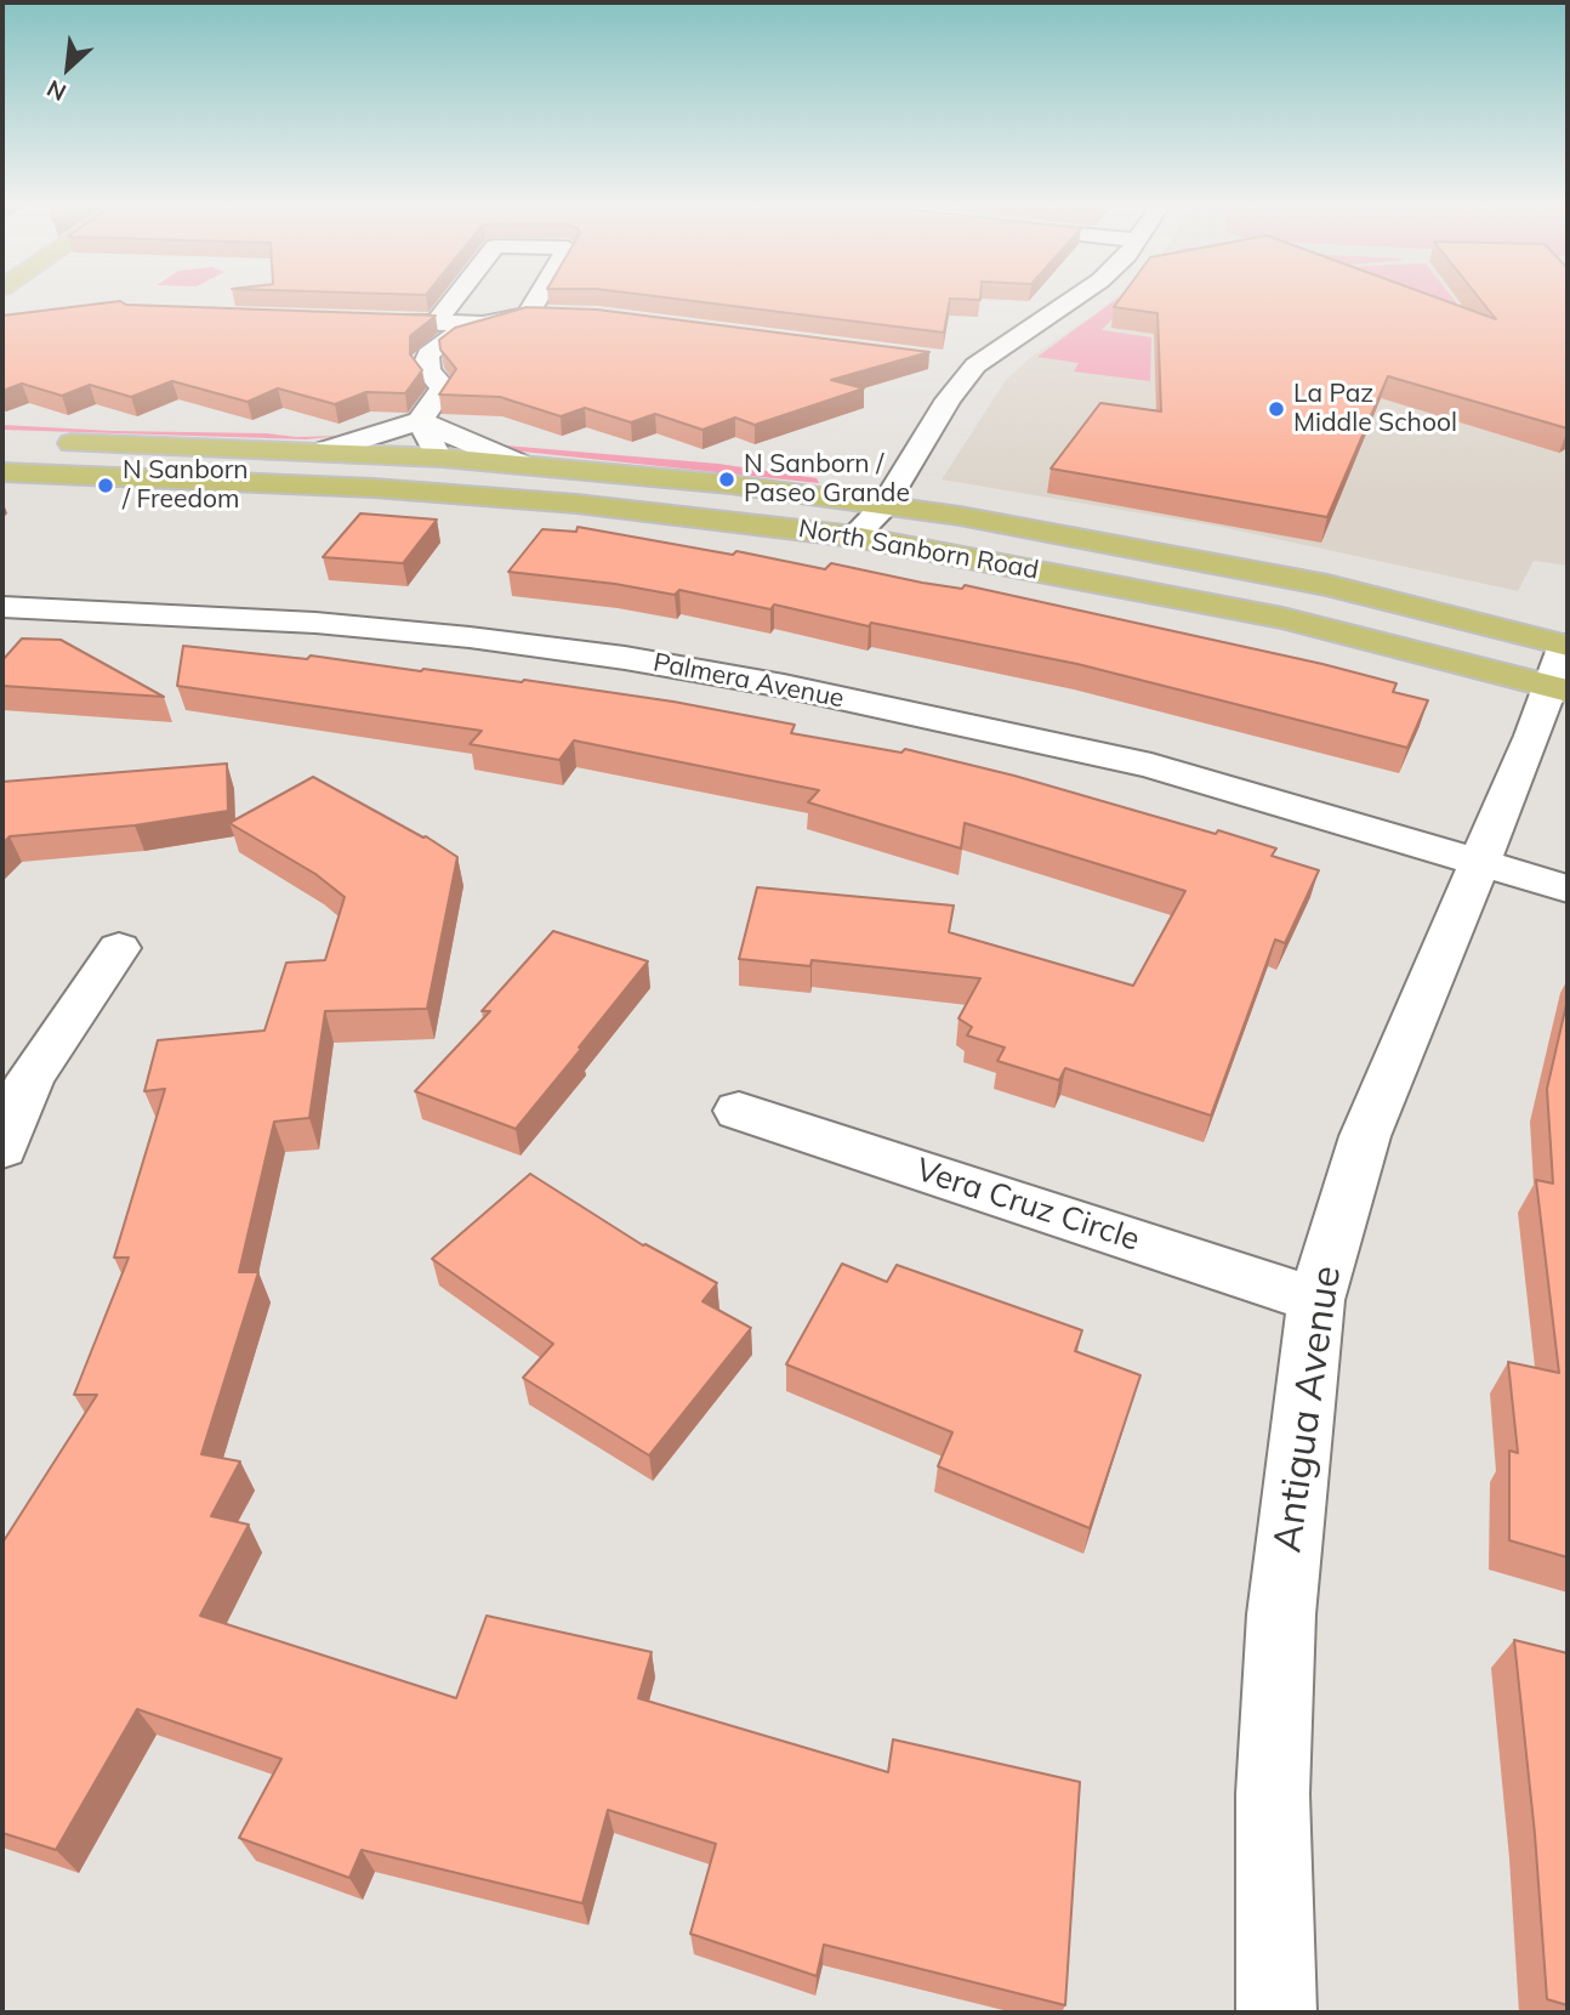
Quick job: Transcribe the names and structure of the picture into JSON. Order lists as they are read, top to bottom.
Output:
{
  "streets": {
    "main road": ["North Sanborn Road"],
    "street": ["Palmera Avenue", "Vera Cruz Circle", "Antigua Avenue"]
  },
  "crossings": [
    ["North Sanborn Road", "Antigua Avenue"],
    ["Palmera Avenue", "Antigua Avenue"],
    ["Vera Cruz Circle", "Antigua Avenue"]
  ],
  "places": ["La Paz Middle School", "N Sanborn / Paseo Grande", "N Sanborn / Freedom"],
  "north": "bottom left"
}
